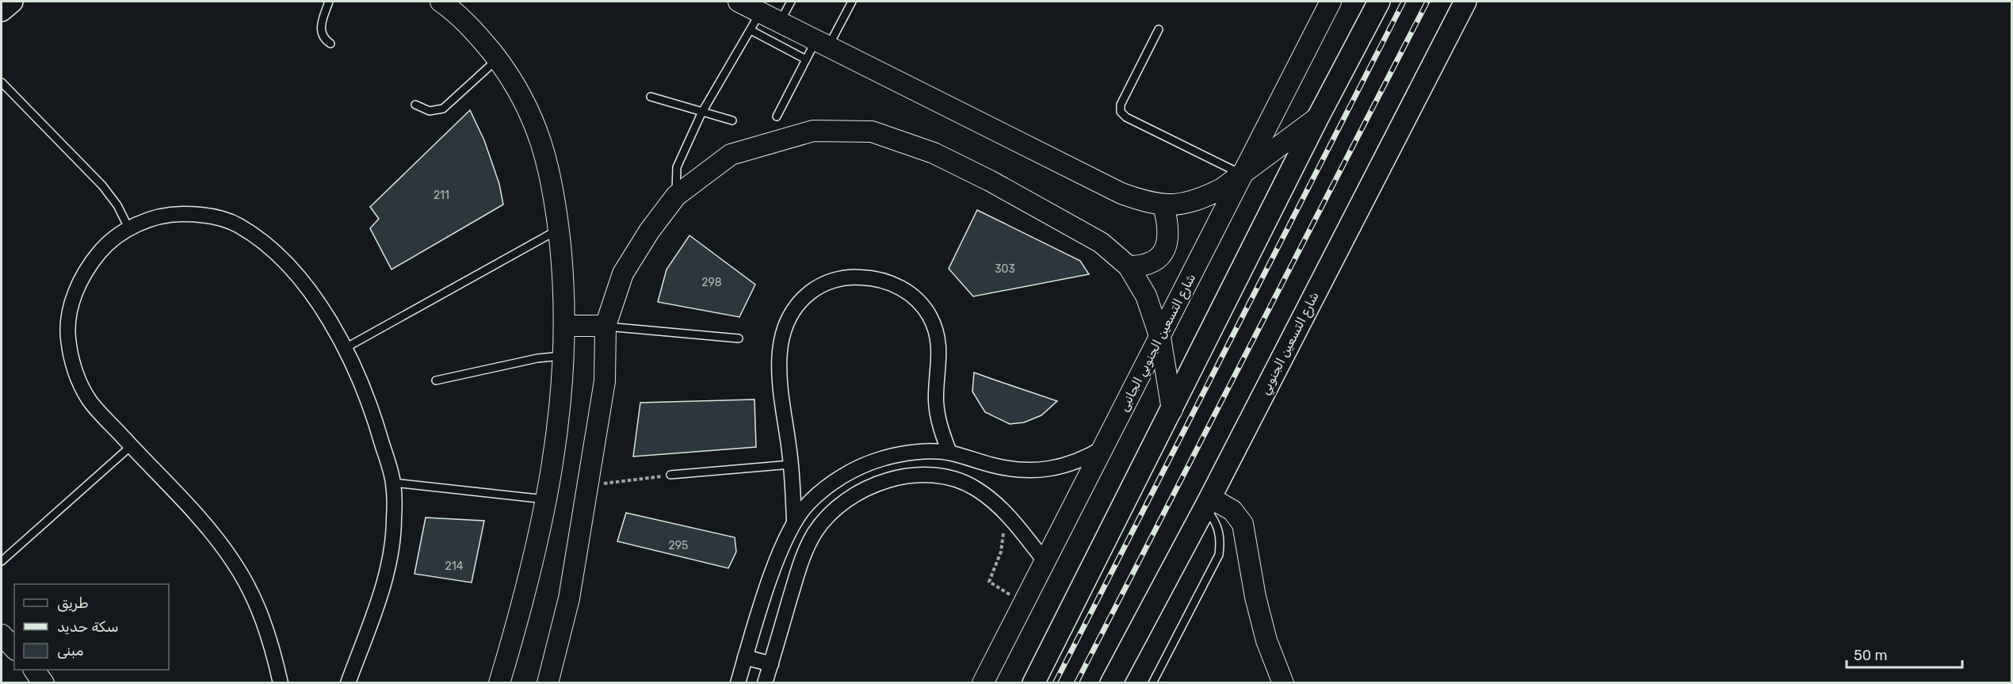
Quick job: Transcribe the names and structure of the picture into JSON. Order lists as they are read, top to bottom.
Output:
{
  "streets": {
    "main road": ["شارع التسعين الجنوبي"],
    "street": ["شارع التسعين الجنوبي الجانبى"]
  },
  "house_numbers": [
    "211",
    "303",
    "298",
    "295",
    "214"
  ],
  "legend": ["طريق", "سكة حديد", "مبنى"],
  "scale_bar": "50 m"
}
